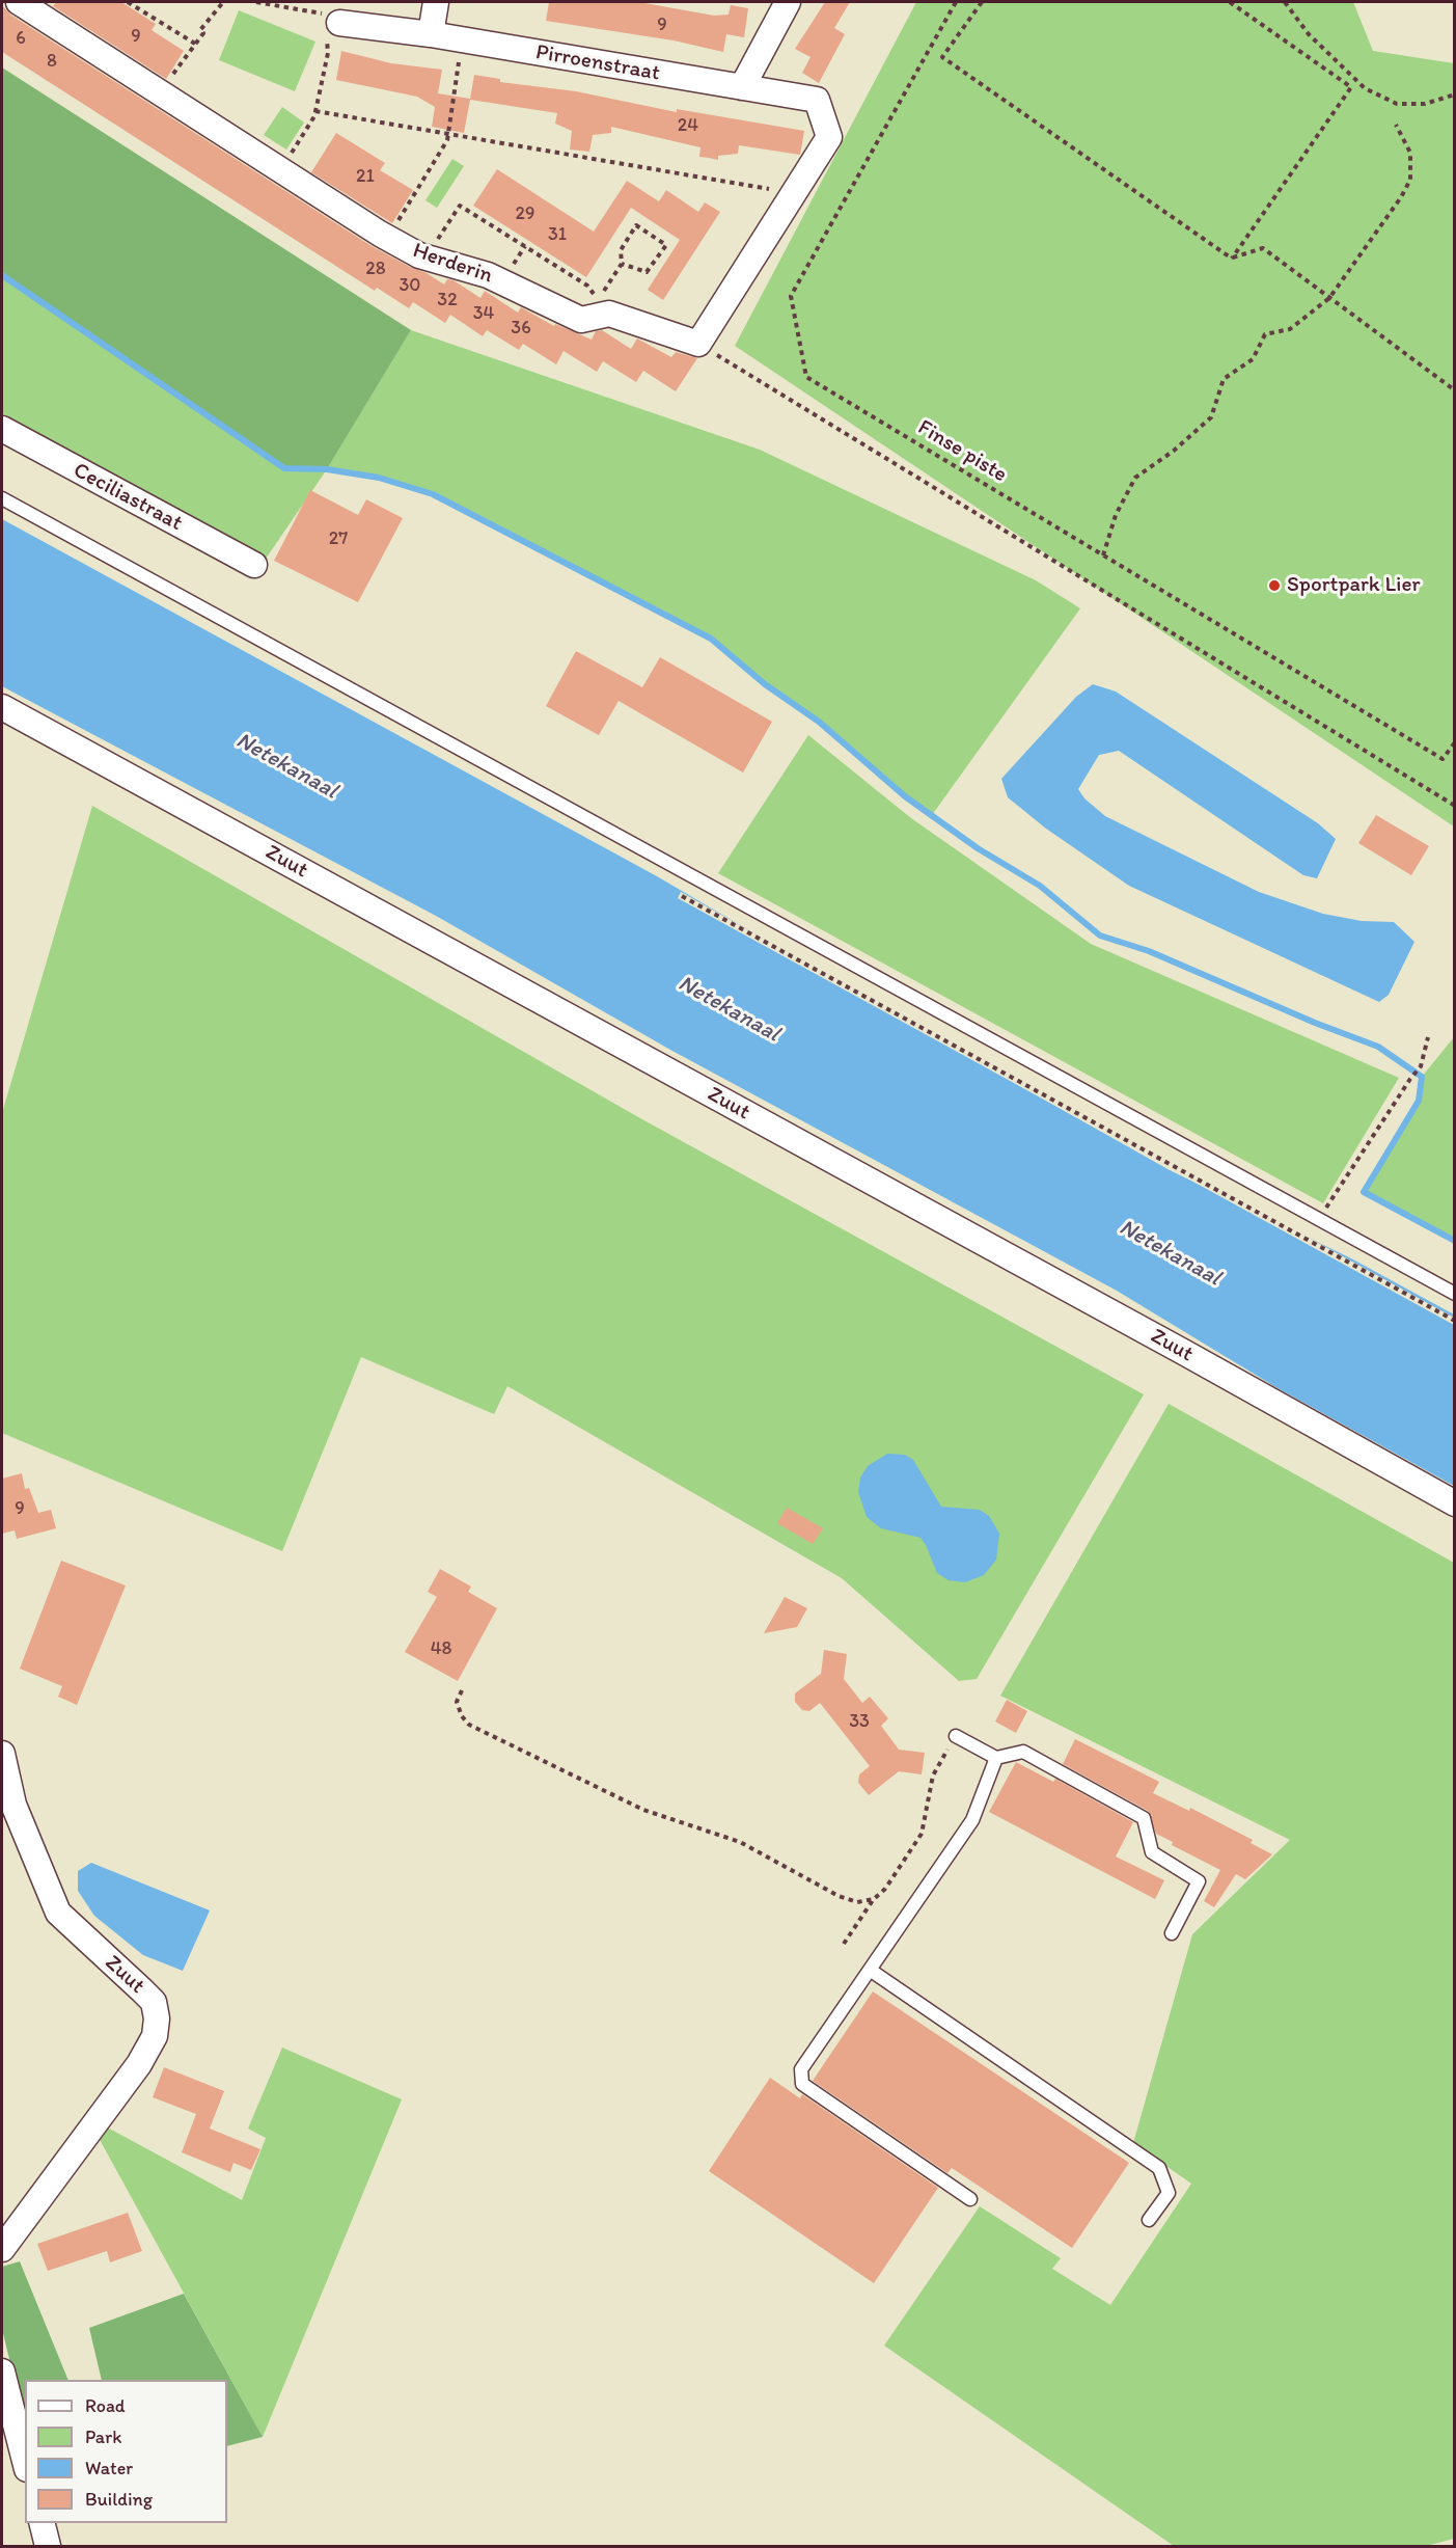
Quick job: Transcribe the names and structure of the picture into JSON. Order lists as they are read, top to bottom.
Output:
{
  "streets": {
    "street": [
      "Pirroenstraat",
      "Herderin",
      "Ceciliastraat",
      "Zuut"
    ],
    "path": ["Finse piste"]
  },
  "water": ["Netekanaal"],
  "places": ["Sportpark Lier"],
  "house_numbers": [
    "9",
    "9",
    "6",
    "8",
    "24",
    "21",
    "29",
    "31",
    "28",
    "30",
    "32",
    "34",
    "36",
    "27",
    "9",
    "48",
    "33"
  ],
  "legend": [
    "Road",
    "Park",
    "Water",
    "Building"
  ]
}
